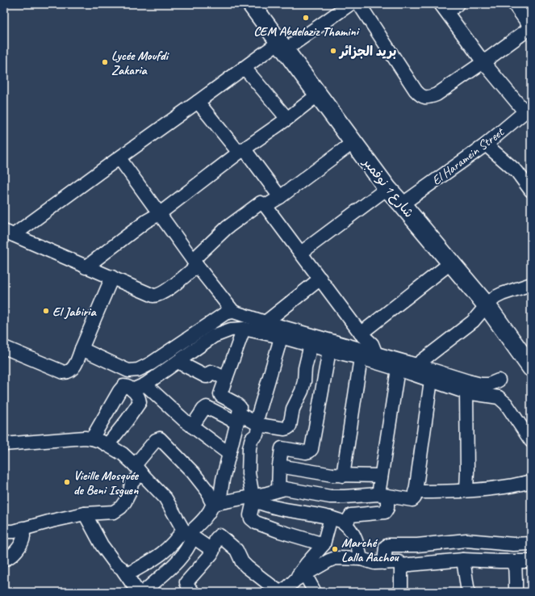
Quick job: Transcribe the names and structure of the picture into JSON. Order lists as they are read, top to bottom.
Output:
{
  "streets": {
    "main road": ["شارع 1 نوفمبر"],
    "street": ["El Haramein Street"]
  },
  "crossings": [
    ["El Haramein Street", "شارع 1 نوفمبر"]
  ],
  "places": [
    "CEM Abdelaziz Thamini",
    "بريد الجزائر",
    "Lycée Moufdi Zakaria",
    "El Jabiria",
    "Vieille Mosquée de Beni Isguen",
    "Marché Lalla Aachou"
  ]
}
